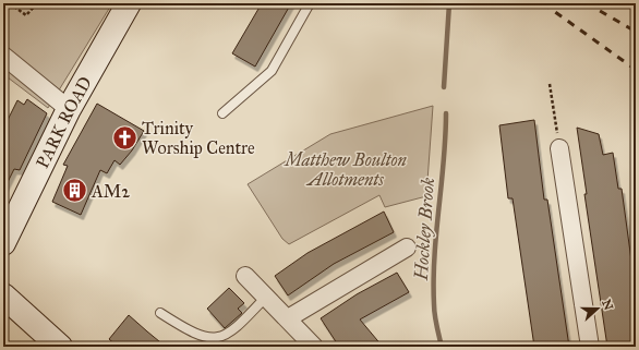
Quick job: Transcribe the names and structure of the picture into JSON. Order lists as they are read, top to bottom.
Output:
{
  "streets": {
    "street": ["PARK ROAD"]
  },
  "water": ["Hockley Brook"],
  "parks": ["Matthew Boulton Allotments"],
  "places": {
    "church": ["Trinity Worship Centre"],
    "building": ["AM2"]
  },
  "north": "right"
}
